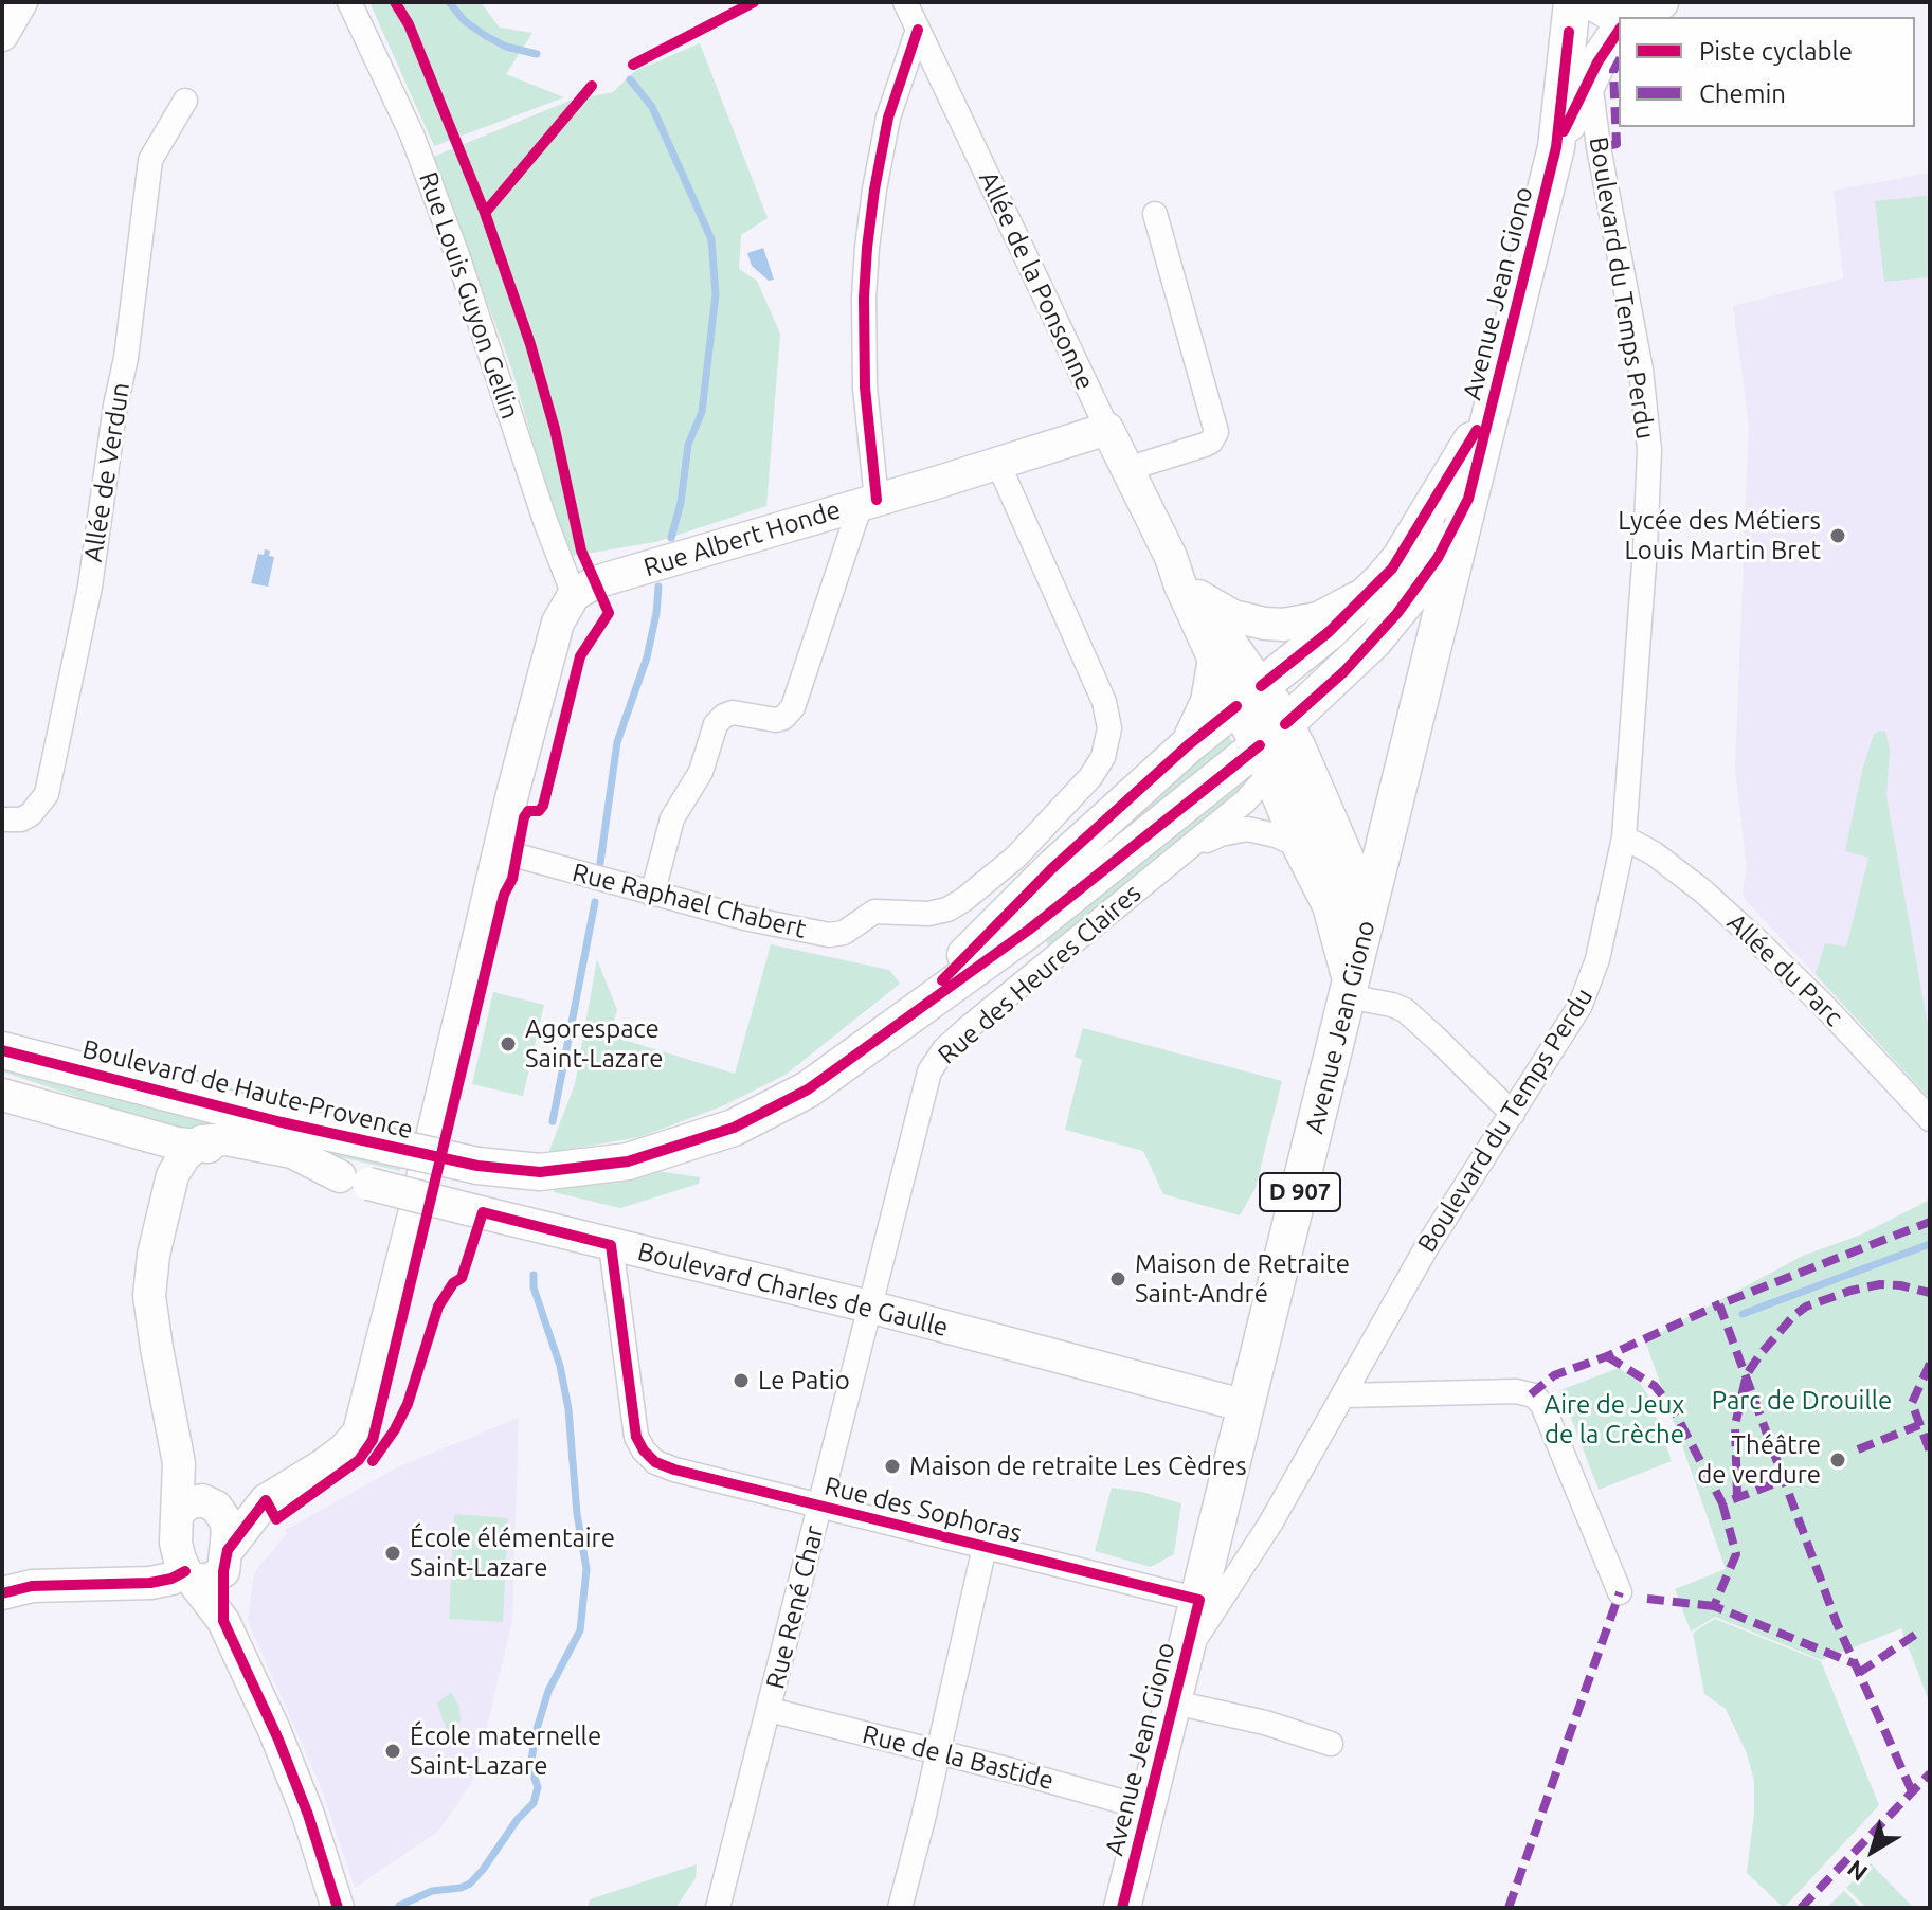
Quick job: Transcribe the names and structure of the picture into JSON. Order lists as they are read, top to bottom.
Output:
{
  "streets": {
    "main road": ["Avenue Jean Giono", "Boulevard de Haute-Provence", "D 907"],
    "street": [
      "Allée de la Ponsonne",
      "Boulevard du Temps Perdu",
      "Rue Louis Guyon Gellin",
      "Allée de Verdun",
      "Rue Albert Honde",
      "Rue Raphael Chabert",
      "Allée du Parc",
      "Rue des Heures Claires",
      "Boulevard Charles de Gaulle",
      "Rue des Sophoras",
      "Rue René Char",
      "Rue de la Bastide"
    ]
  },
  "crossings": [
    ["Allée de la Ponsonne", "Rue Albert Honde"],
    ["Allée de la Ponsonne", "Rue des Heures Claires"],
    ["Allée de la Ponsonne", "Boulevard de Haute-Provence"],
    ["Allée de la Ponsonne", "D 907"],
    ["Boulevard du Temps Perdu", "Avenue Jean Giono"],
    ["Boulevard du Temps Perdu", "Allée du Parc"],
    ["Avenue Jean Giono", "D 907"],
    ["Avenue Jean Giono", "Boulevard Charles de Gaulle"],
    ["Avenue Jean Giono", "Rue des Sophoras"],
    ["Avenue Jean Giono", "Rue de la Bastide"],
    ["Rue Louis Guyon Gellin", "Rue Albert Honde"],
    ["Rue Albert Honde", "Rue Raphael Chabert"],
    ["Rue des Heures Claires", "Boulevard de Haute-Provence"],
    ["Rue des Heures Claires", "D 907"],
    ["Rue des Heures Claires", "Boulevard Charles de Gaulle"],
    ["Rue des Heures Claires", "Rue René Char"],
    ["Boulevard de Haute-Provence", "D 907"],
    ["Boulevard Charles de Gaulle", "Rue des Sophoras"],
    ["Boulevard Charles de Gaulle", "Rue René Char"],
    ["Rue des Sophoras", "Rue René Char"],
    ["Rue René Char", "Rue de la Bastide"]
  ],
  "parks": ["Parc de Drouille", "Aire de Jeux de la Crèche"],
  "places": [
    "Lycée des Métiers Louis Martin Bret",
    "Agorespace Saint-Lazare",
    "Maison de Retraite Saint-André",
    "Le Patio",
    "Théâtre de verdure",
    "Maison de retraite Les Cèdres",
    "École élémentaire Saint-Lazare",
    "École maternelle Saint-Lazare"
  ],
  "legend": ["Piste cyclable", "Chemin"],
  "north": "bottom left"
}
